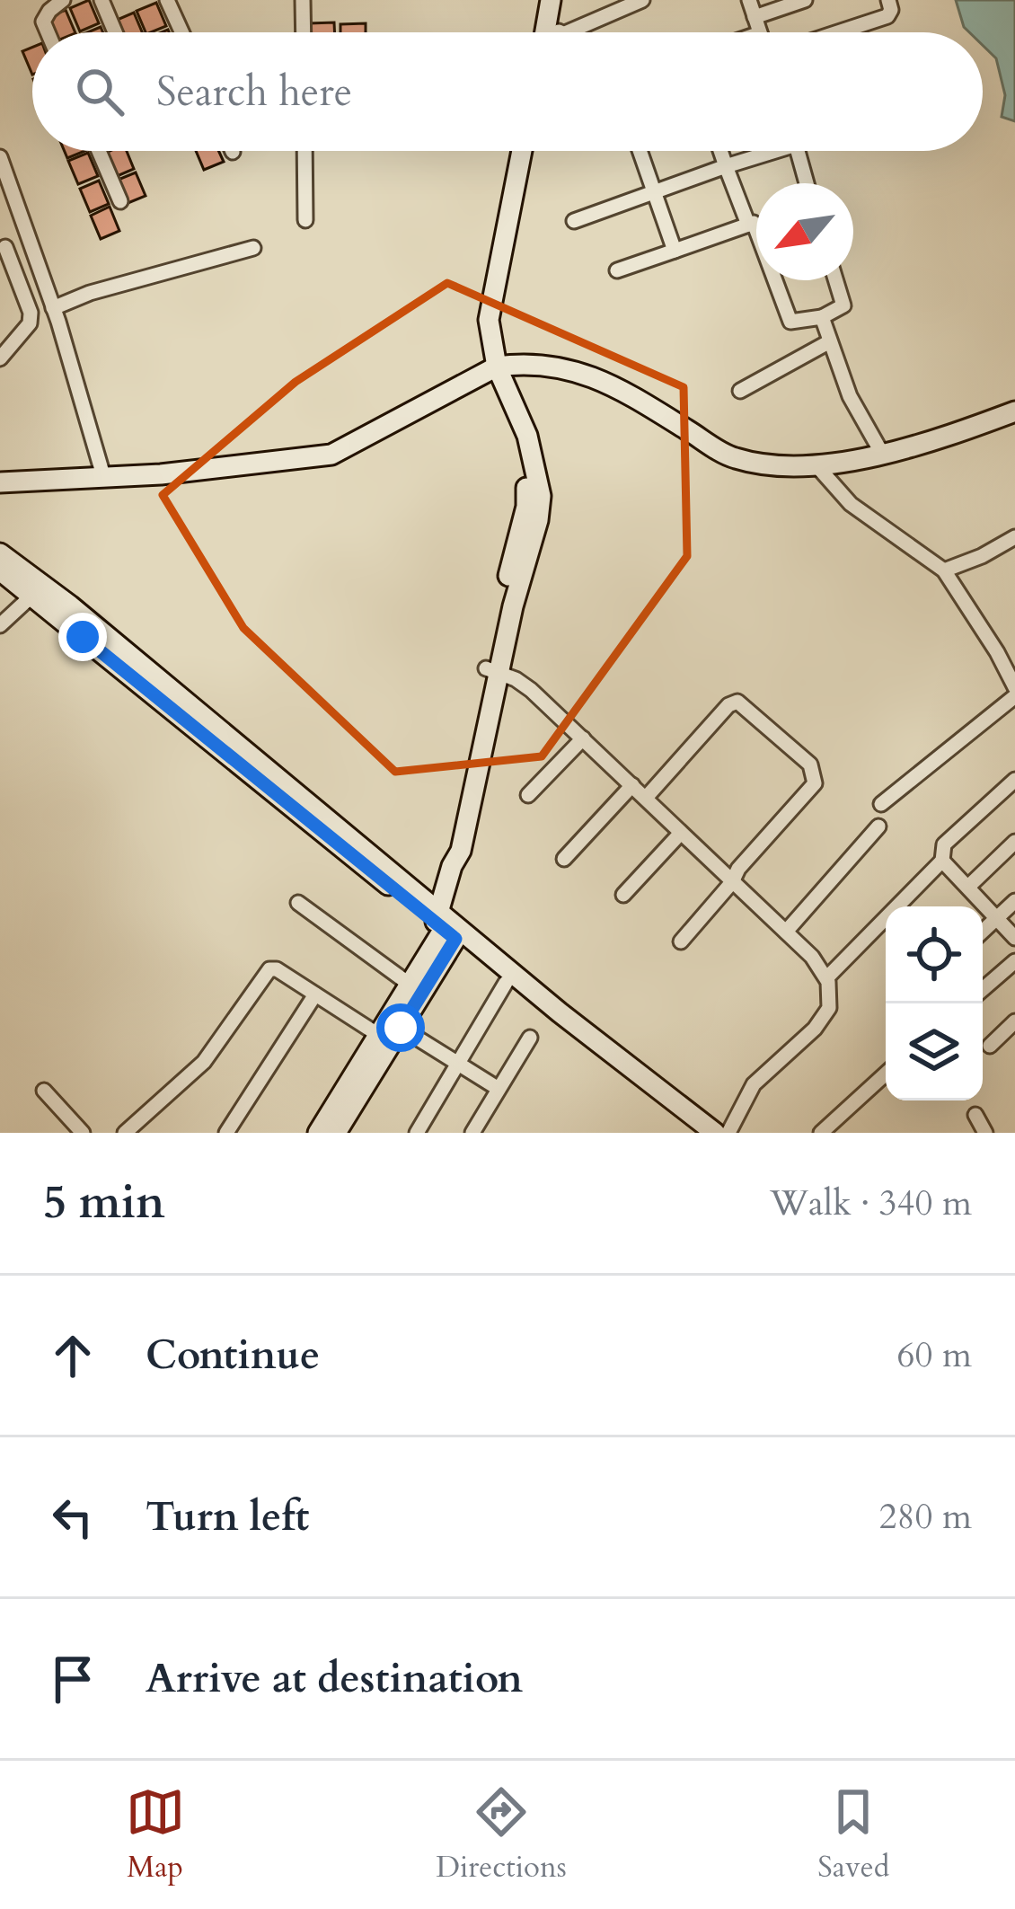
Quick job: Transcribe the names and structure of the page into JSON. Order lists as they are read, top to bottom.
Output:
{
  "north": "bottom left",
  "page": {
    "search": "Search here",
    "heading": ["5 min", "Walk · 340 m"],
    "list": [
      ["Continue", "60 m"],
      ["Turn left", "280 m"],
      "Arrive at destination"
    ],
    "nav": ["Map", "Directions", "Saved"]
  }
}
